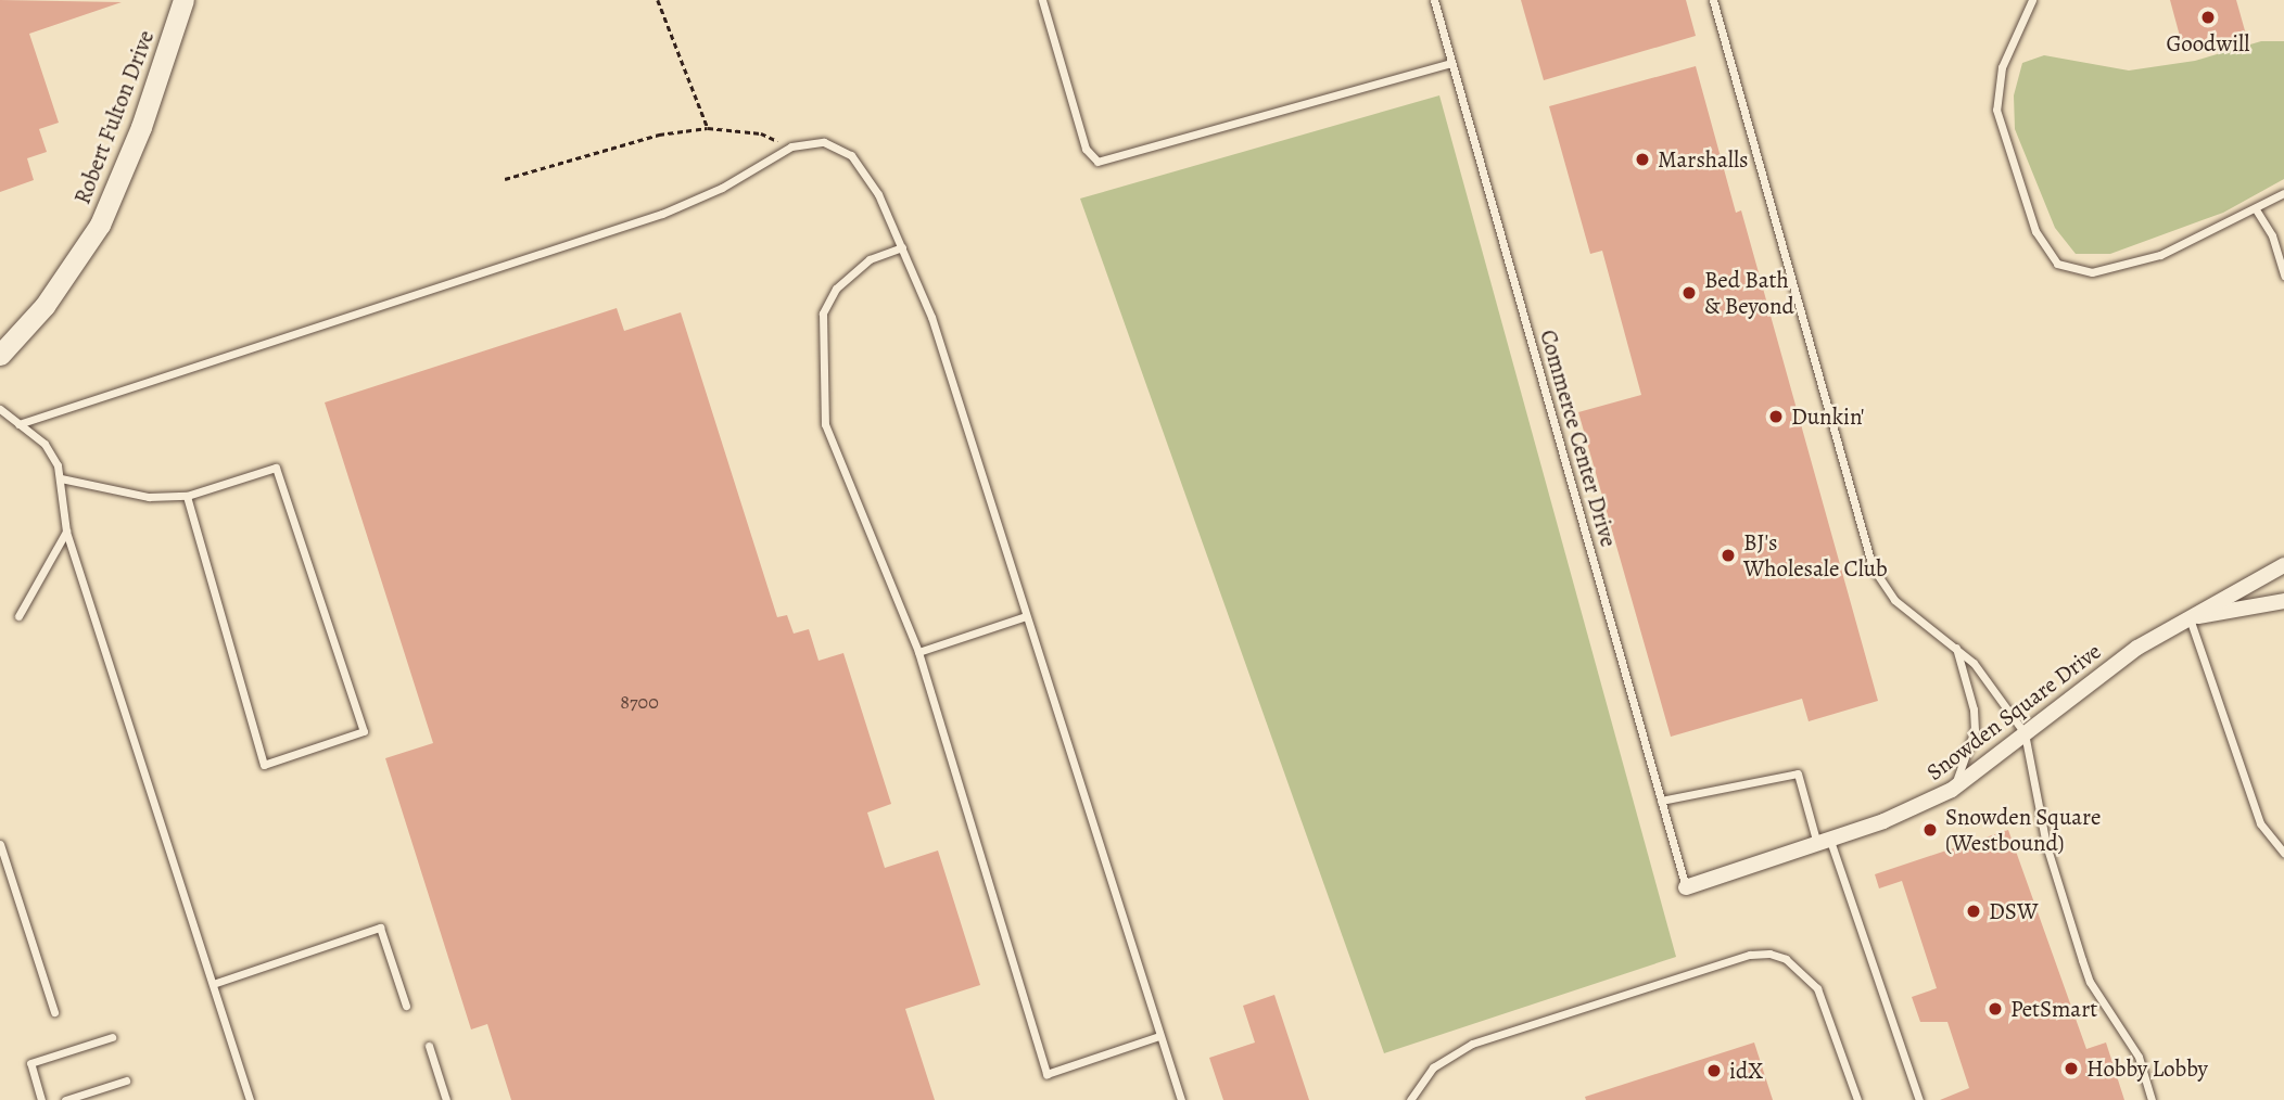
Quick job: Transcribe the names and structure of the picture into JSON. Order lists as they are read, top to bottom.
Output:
{
  "streets": {
    "street": ["Robert Fulton Drive", "Snowden Square Drive"],
    "lane": ["Commerce Center Drive"]
  },
  "crossings": [
    ["Commerce Center Drive", "Snowden Square Drive"]
  ],
  "places": [
    "Goodwill",
    "Marshalls",
    "Bed Bath & Beyond",
    "Dunkin'",
    "BJ's Wholesale Club",
    "Snowden Square (Westbound)",
    "DSW",
    "PetSmart",
    "Hobby Lobby",
    "idX"
  ],
  "house_numbers": ["8700"]
}
